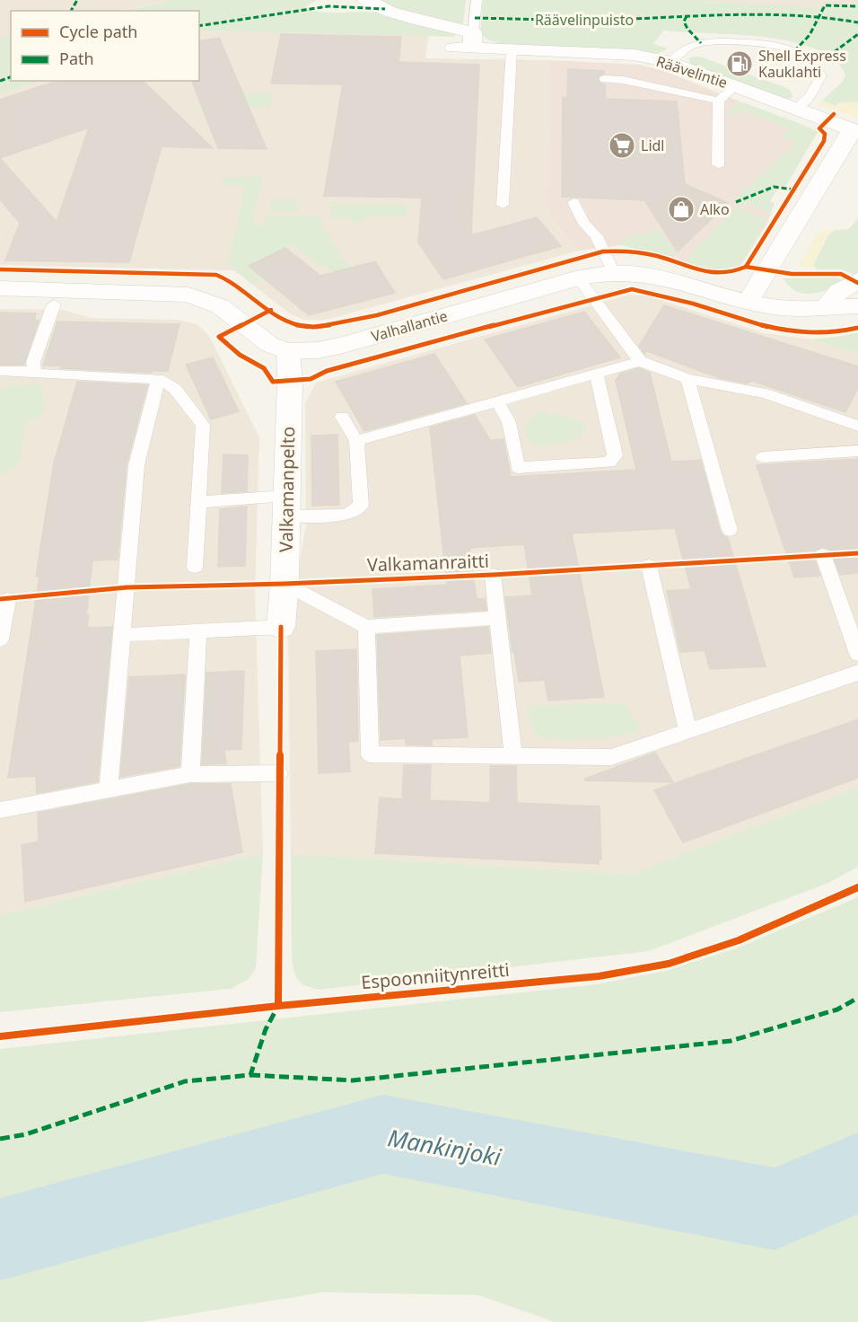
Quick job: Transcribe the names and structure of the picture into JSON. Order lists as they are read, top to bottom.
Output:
{
  "streets": {
    "street": ["Räävelintie", "Valhallantie", "Valkamanpelto"],
    "cycle path": ["Valkamanraitti", "Espoonniitynreitti"]
  },
  "crossings": [
    ["Valhallantie", "Valkamanpelto"]
  ],
  "water": ["Mankinjoki"],
  "parks": ["Räävelinpuisto"],
  "places": {
    "fuel station": ["Shell Express Kauklahti"],
    "supermarket": ["Lidl"],
    "shop": ["Alko"]
  },
  "legend": ["Cycle path", "Path"]
}
